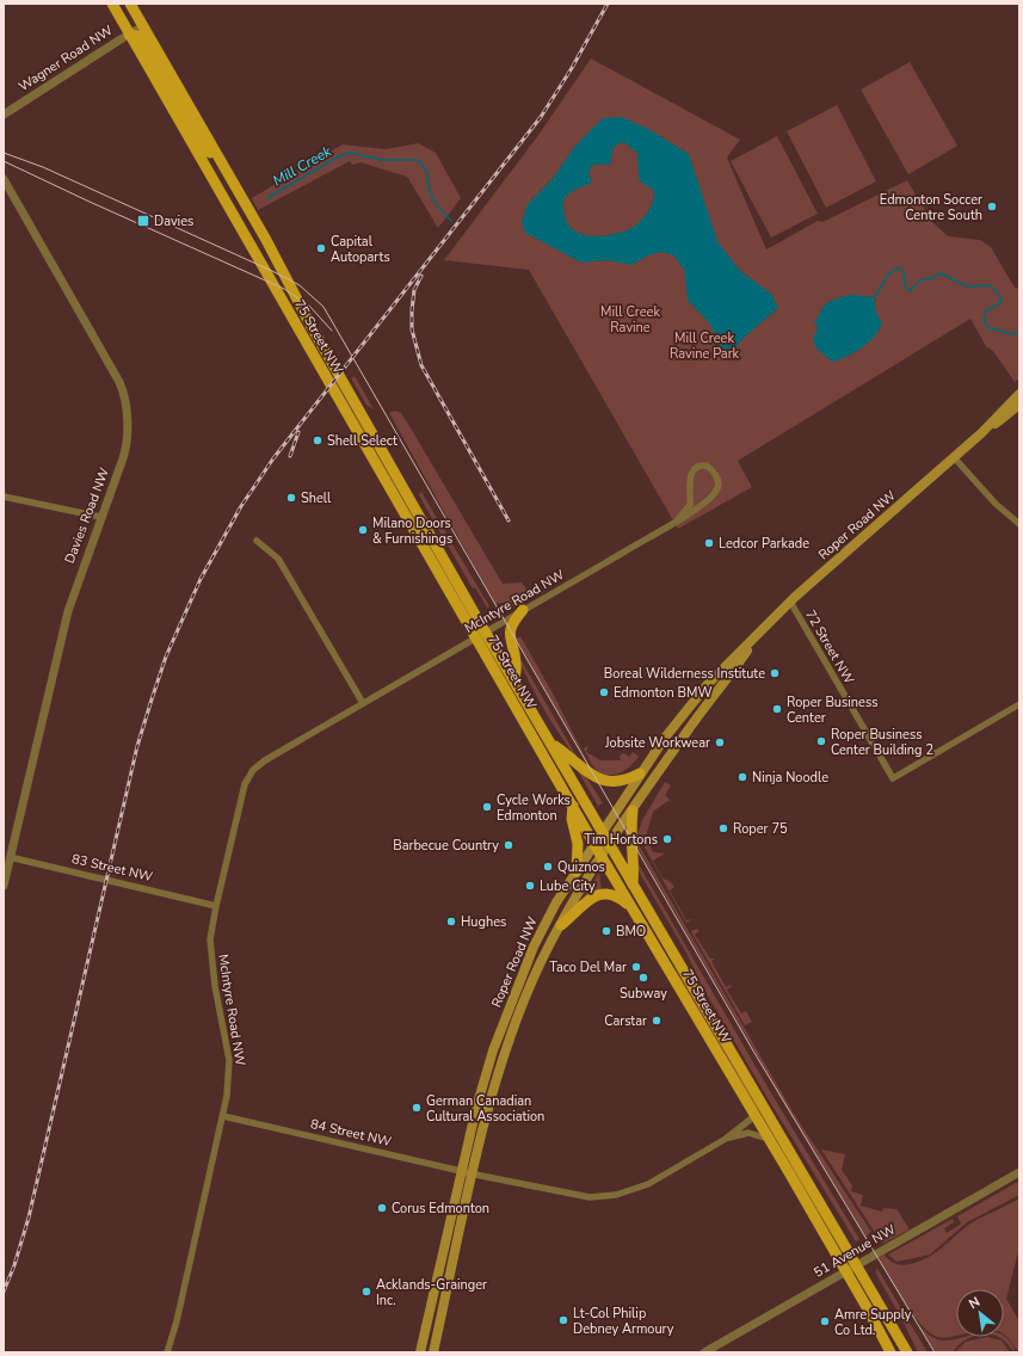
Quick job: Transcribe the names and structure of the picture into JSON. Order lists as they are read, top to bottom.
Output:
{
  "streets": {
    "main road": ["75 Street NW", "Roper Road NW"],
    "street": [
      "Wagner Road NW",
      "Davies Road NW",
      "McIntyre Road NW",
      "72 Street NW",
      "83 Street NW",
      "84 Street NW",
      "51 Avenue NW"
    ]
  },
  "crossings": [
    ["Wagner Road NW", "75 Street NW"],
    ["75 Street NW", "Roper Road NW"],
    ["75 Street NW", "McIntyre Road NW"],
    ["75 Street NW", "51 Avenue NW"],
    ["Davies Road NW", "83 Street NW"],
    ["Roper Road NW", "72 Street NW"],
    ["Roper Road NW", "84 Street NW"],
    ["McIntyre Road NW", "83 Street NW"],
    ["McIntyre Road NW", "84 Street NW"]
  ],
  "water": ["Mill Creek"],
  "parks": ["Mill Creek Ravine", "Mill Creek Ravine Park"],
  "places": {
    "other": [
      "Edmonton Soccer Centre South",
      "Capital Autoparts",
      "Shell Select",
      "Shell",
      "Milano Doors & Furnishings",
      "Ledcor Parkade",
      "Boreal Wilderness Institute",
      "Edmonton BMW",
      "Roper Business Center",
      "Roper Business Center Building 2",
      "Jobsite Workwear",
      "Ninja Noodle",
      "Cycle Works Edmonton",
      "Roper 75",
      "Tim Hortons",
      "Barbecue Country",
      "Quiznos",
      "Lube City",
      "Hughes",
      "BMO",
      "Taco Del Mar",
      "Subway",
      "Carstar",
      "German Canadian Cultural Association",
      "Corus Edmonton",
      "Acklands-Grainger Inc.",
      "Lt-Col Philip Debney Armoury",
      "Amre Supply Co Ltd."
    ],
    "transit": ["Davies"]
  },
  "north": "top left"
}
